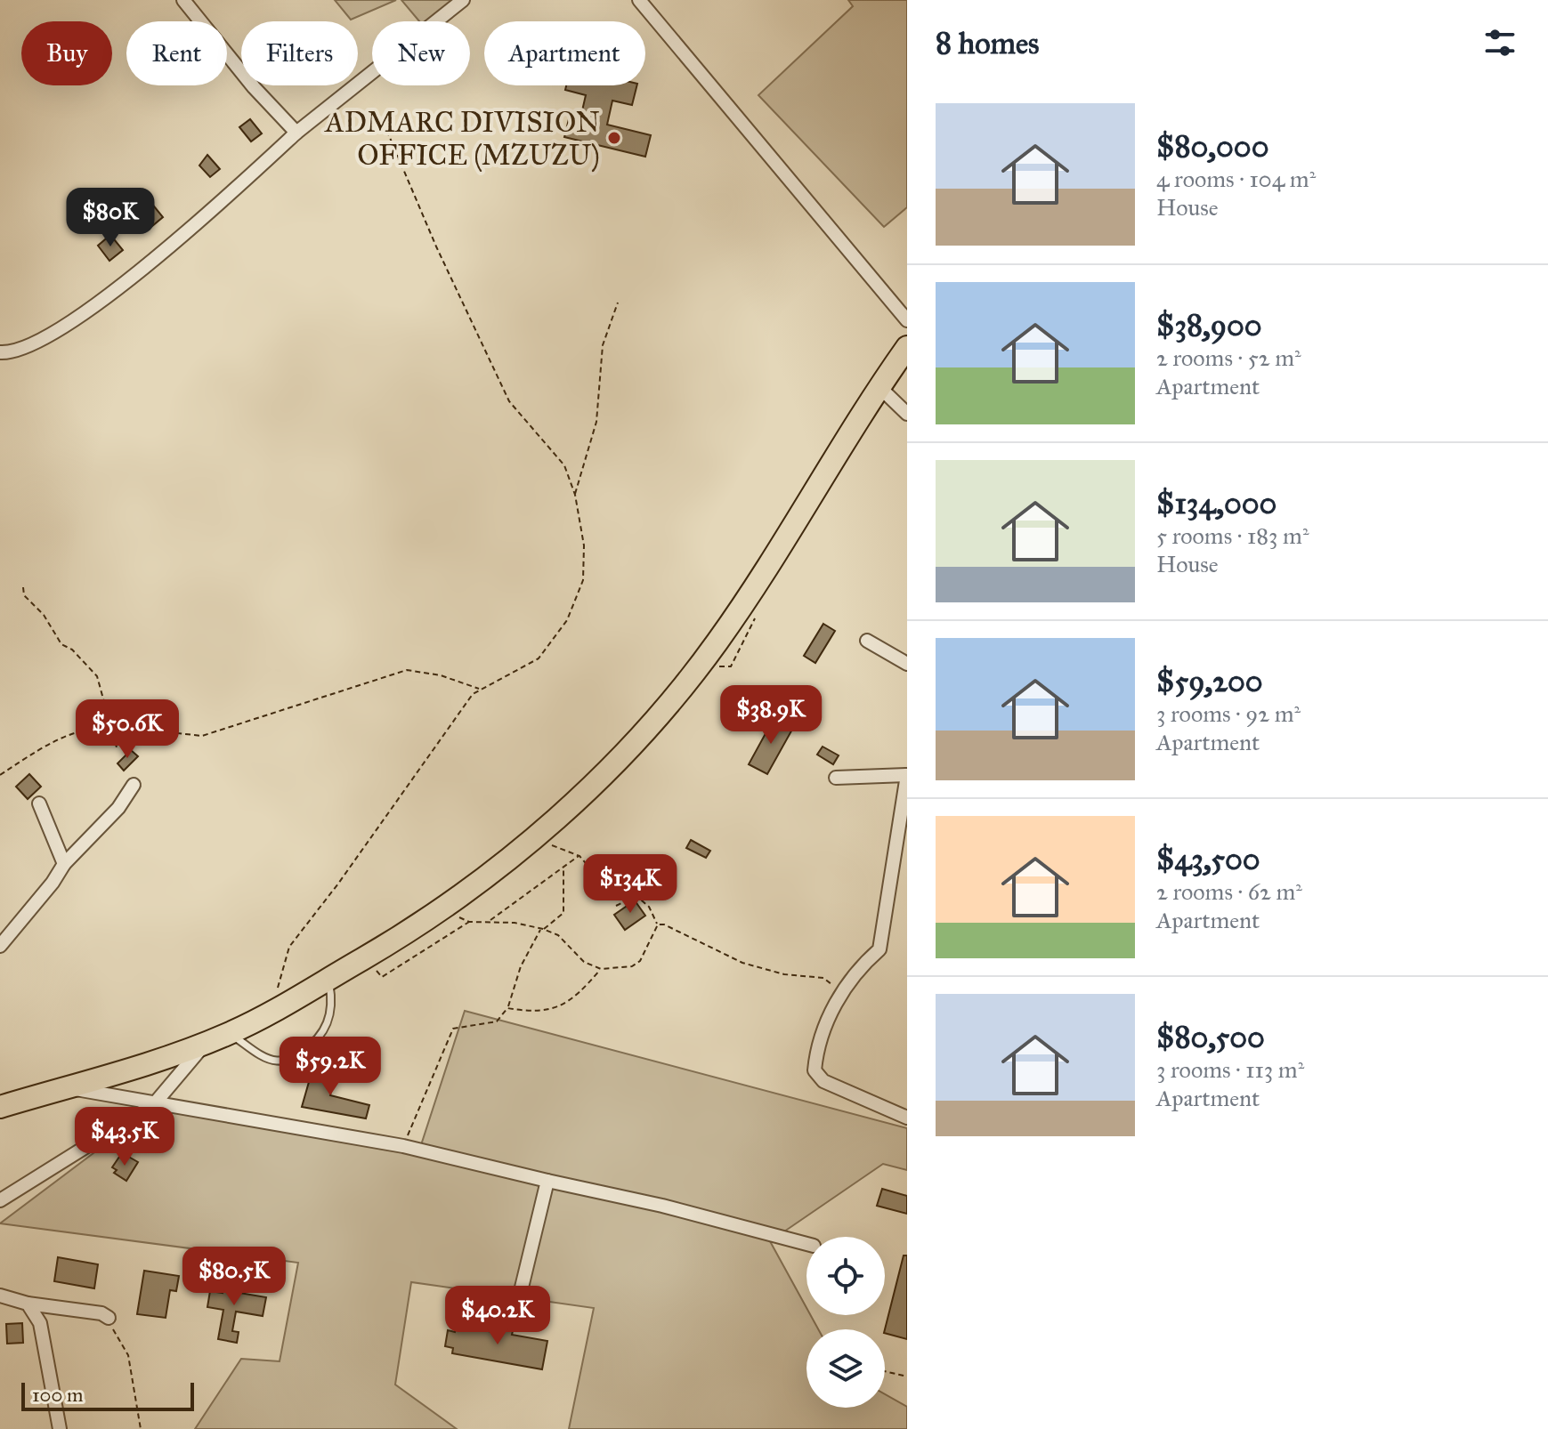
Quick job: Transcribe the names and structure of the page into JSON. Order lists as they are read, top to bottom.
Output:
{
  "places": ["ADMARC DIVISION OFFICE (MZUZU)"],
  "scale_bar": "100 m",
  "page": {
    "heading": "8 homes",
    "chip": [
      "Buy",
      "Rent",
      "Filters",
      "New",
      "Apartment"
    ],
    "list": [
      {
        "name": "$80,000",
        "note": "4 rooms · 104 m² · House"
      },
      {
        "name": "$38,900",
        "note": "2 rooms · 52 m² · Apartment"
      },
      {
        "name": "$134,000",
        "note": "5 rooms · 183 m² · House"
      },
      {
        "name": "$59,200",
        "note": "3 rooms · 92 m² · Apartment"
      },
      {
        "name": "$43,500",
        "note": "2 rooms · 62 m² · Apartment"
      },
      {
        "name": "$80,500",
        "note": "3 rooms · 113 m² · Apartment"
      }
    ],
    "price": [
      "$80K",
      "$38.9K",
      "$50.6K",
      "$134K",
      "$59.2K",
      "$43.5K",
      "$80.5K",
      "$40.2K"
    ],
    "scale": "100 m"
  }
}
